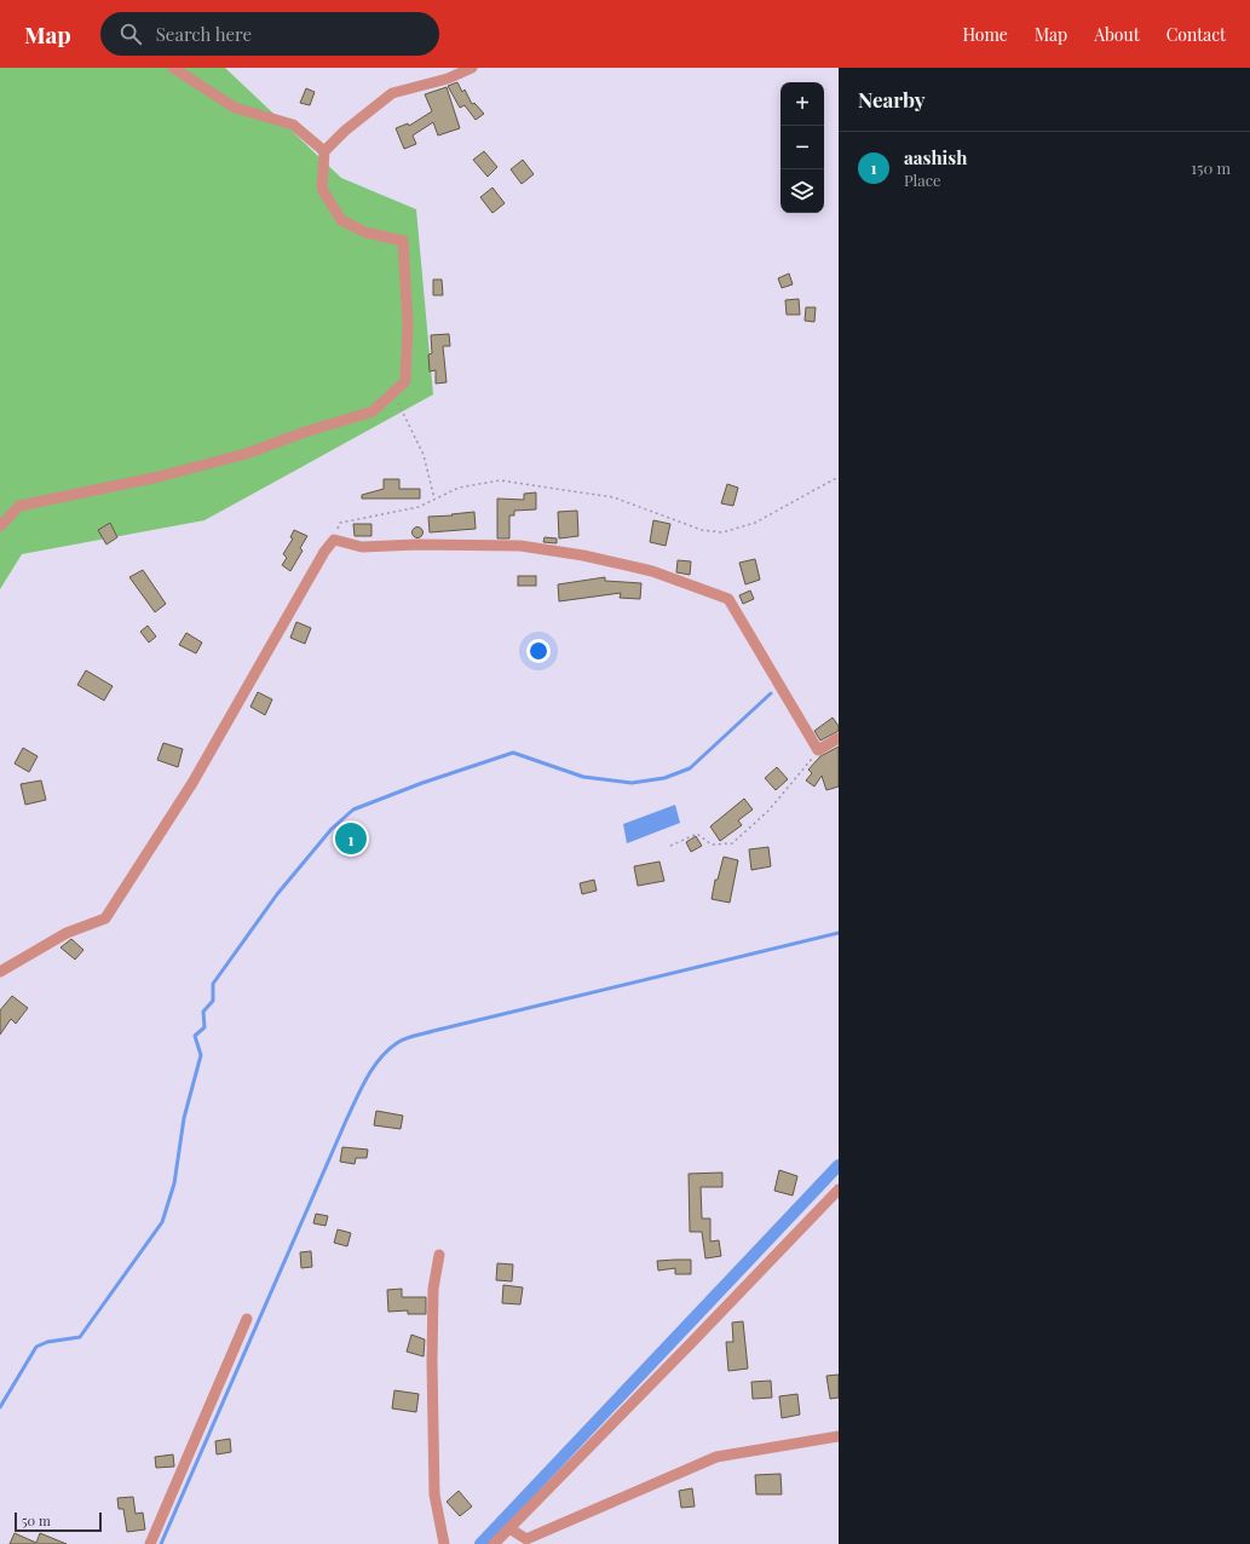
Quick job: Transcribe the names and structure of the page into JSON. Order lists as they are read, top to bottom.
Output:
{
  "scale_bar": "50 m",
  "page": {
    "header": "Map",
    "search": "Search here",
    "nav": [
      "Home",
      "Map",
      "About",
      "Contact"
    ],
    "heading": "Nearby",
    "map_buttons": ["+", "−"],
    "list": [
      {
        "mark": "1",
        "name": "aashish",
        "note": "Place",
        "value": "150 m"
      }
    ],
    "pins": "1",
    "scale": "50 m"
  }
}
